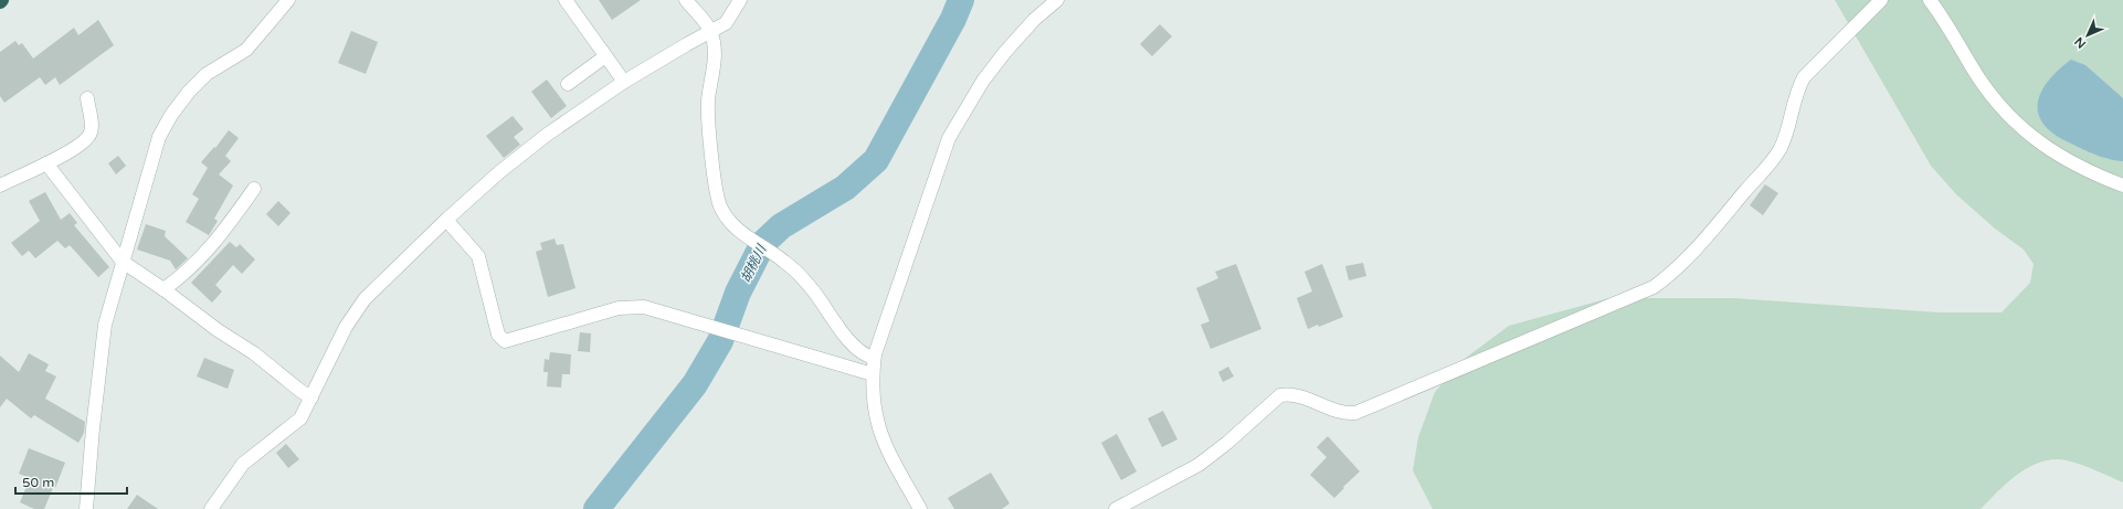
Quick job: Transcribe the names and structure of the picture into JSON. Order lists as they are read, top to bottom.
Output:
{
  "water": ["胡桃川"],
  "scale_bar": "50 m",
  "north": "bottom left"
}
